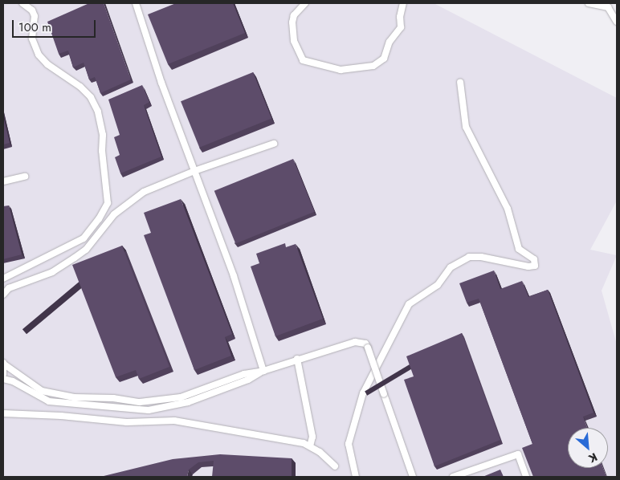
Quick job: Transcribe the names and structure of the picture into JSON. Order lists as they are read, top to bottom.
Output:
{
  "scale_bar": "100 m",
  "north": "bottom right"
}
